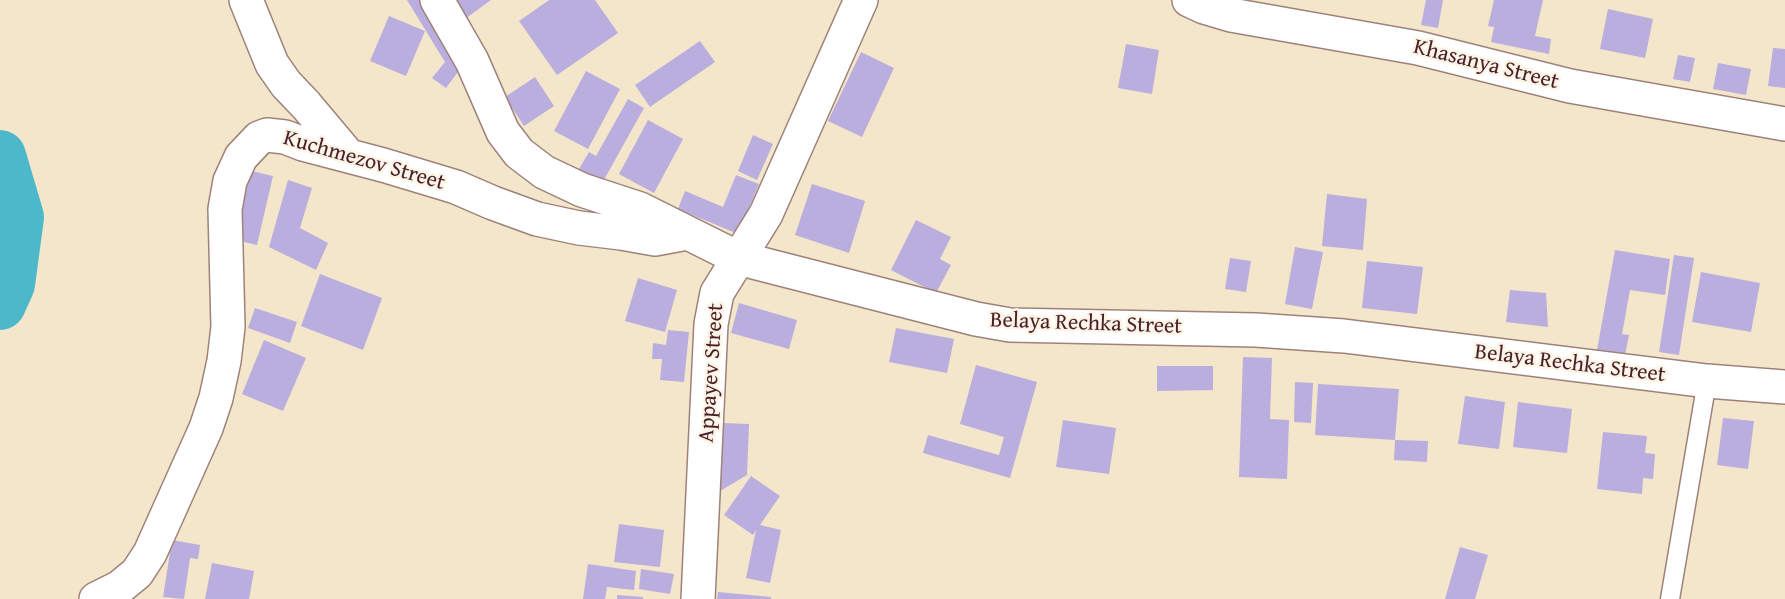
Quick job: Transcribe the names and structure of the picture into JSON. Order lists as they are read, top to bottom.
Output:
{
  "streets": {
    "street": [
      "Khasanya Street",
      "Kuchmezov Street",
      "Belaya Rechka Street",
      "Appayev Street"
    ]
  },
  "crossings": [
    ["Kuchmezov Street", "Belaya Rechka Street"],
    ["Belaya Rechka Street", "Appayev Street"]
  ]
}
